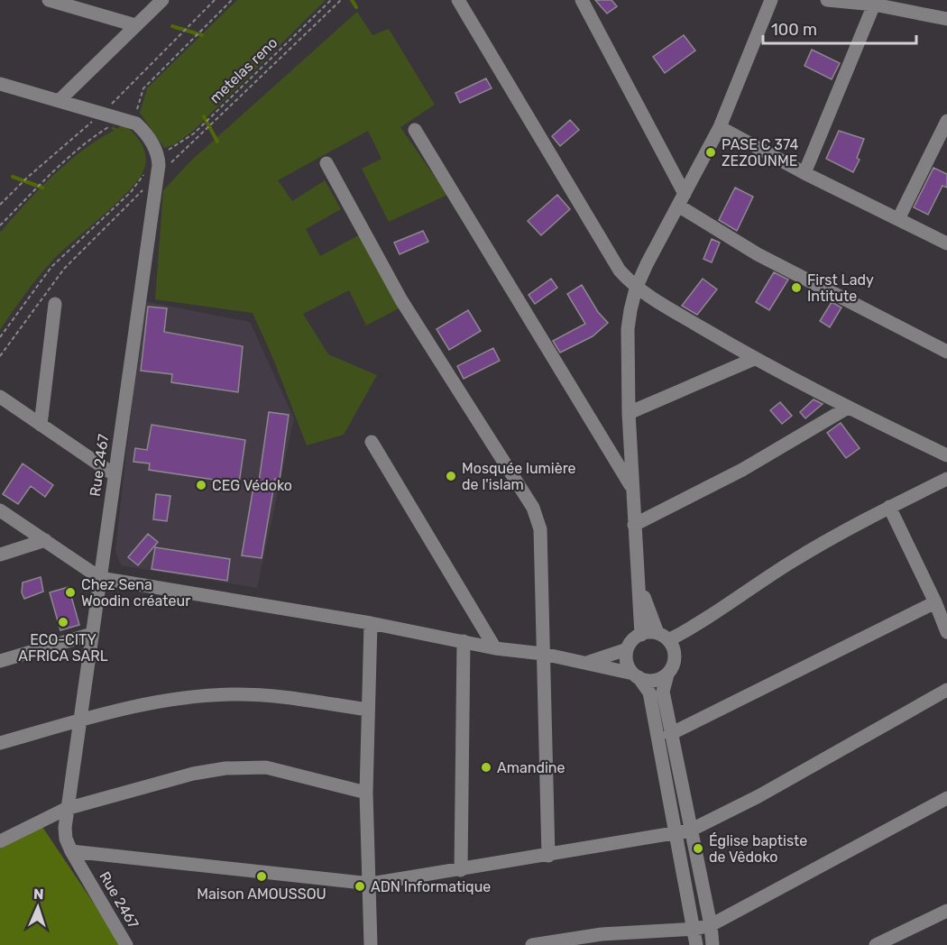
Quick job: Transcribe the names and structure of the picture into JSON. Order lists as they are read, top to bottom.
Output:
{
  "streets": {
    "street": ["Rue 2467"],
    "path": ["metelas reno"]
  },
  "places": [
    "PASE C 374 ZEZOUNME",
    "First Lady Intitute",
    "Mosquée lumière de l'islam",
    "CEG Védoko",
    "Chez Sena Woodin créateur",
    "ECO-CITY AFRICA SARL",
    "Amandine",
    "Église baptiste de Vêdoko",
    "Maison AMOUSSOU",
    "ADN Informatique"
  ],
  "scale_bar": "100 m",
  "north": "top"
}
